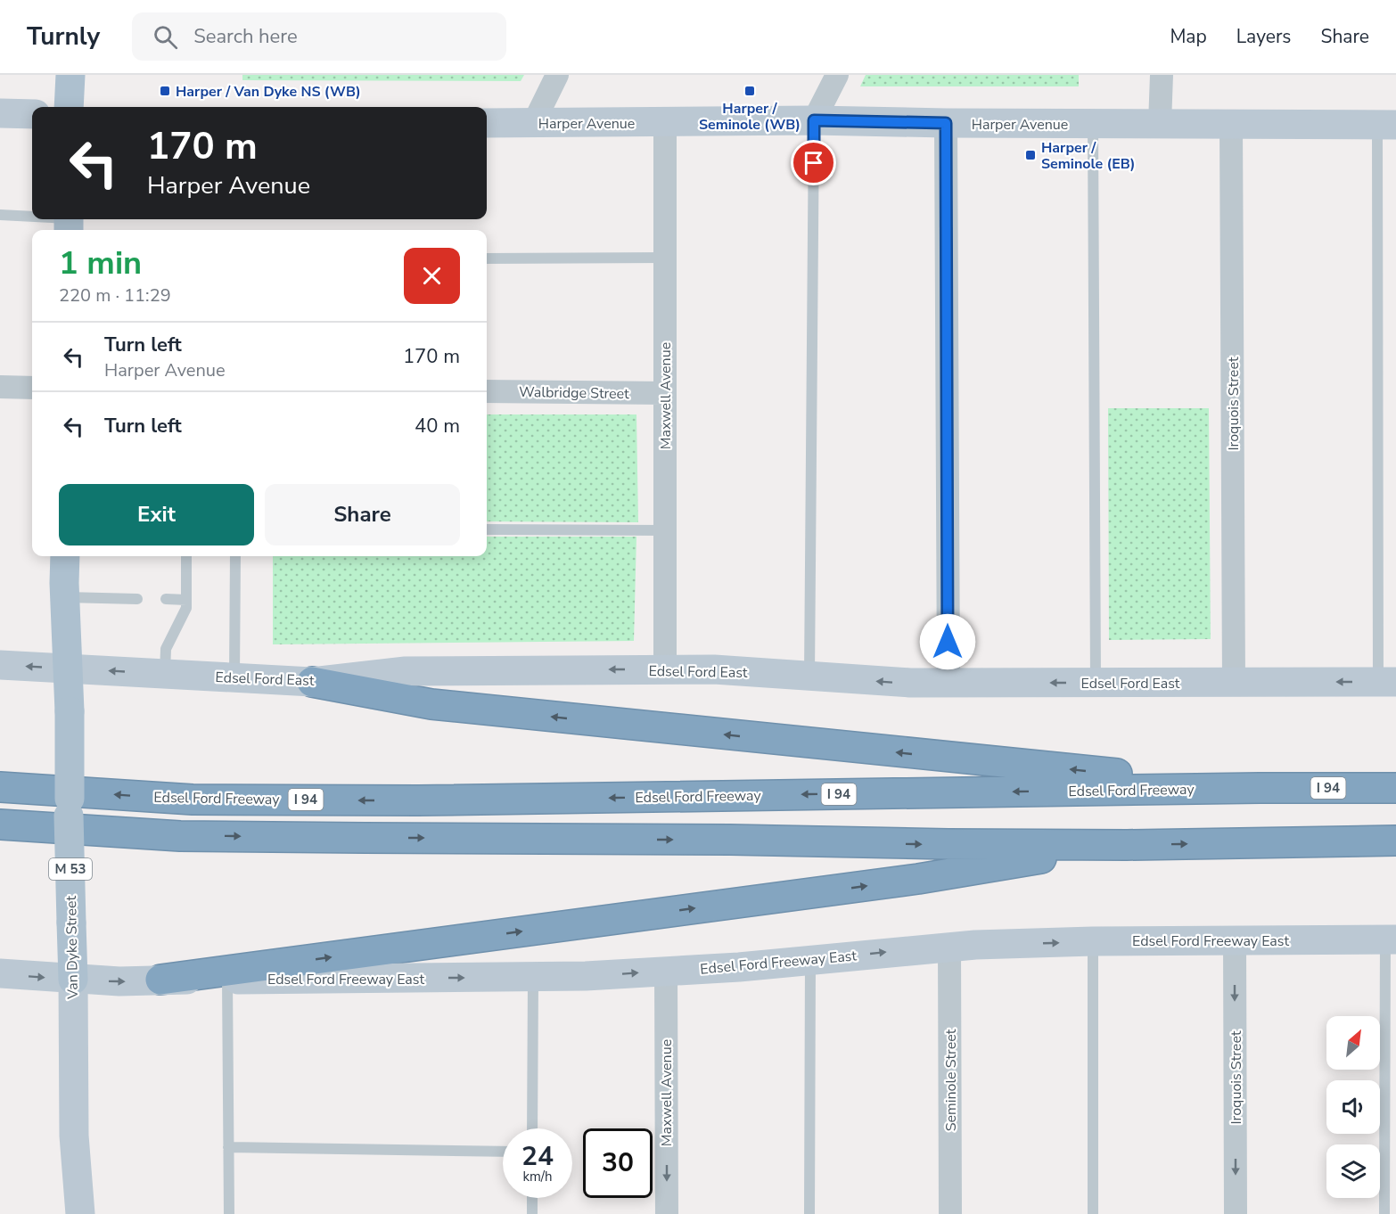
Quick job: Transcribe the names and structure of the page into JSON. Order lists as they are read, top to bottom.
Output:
{
  "streets": {
    "highway": ["I 94", "Edsel Ford Freeway"],
    "main road": ["M 53", "Van Dyke Street"],
    "street": [
      "Harper Avenue",
      "Walbridge Street",
      "Maxwell Avenue",
      "Iroquois Street",
      "Edsel Ford East",
      "Edsel Ford Freeway East",
      "Seminole Street"
    ]
  },
  "crossings": [
    ["Harper Avenue", "Maxwell Avenue"],
    ["Harper Avenue", "Iroquois Street"],
    ["Walbridge Street", "Maxwell Avenue"],
    ["Maxwell Avenue", "Edsel Ford East"],
    ["Maxwell Avenue", "Edsel Ford Freeway East"],
    ["Iroquois Street", "Edsel Ford East"],
    ["Iroquois Street", "Edsel Ford Freeway East"],
    ["Edsel Ford East", "Van Dyke Street"],
    ["Edsel Ford Freeway East", "Van Dyke Street"],
    ["Edsel Ford Freeway East", "Seminole Street"]
  ],
  "one_way": ["Edsel Ford East", "Edsel Ford Freeway East"],
  "places": {
    "transit": ["Harper / Van Dyke NS (WB)", "Harper / Seminole (WB)", "Harper / Seminole (EB)"]
  },
  "north": "top right",
  "page": {
    "header": "Turnly",
    "search": "Search here",
    "nav": ["Map", "Layers", "Share"],
    "turn": ["170 m", "Harper Avenue"],
    "heading": ["1 min", "220 m · 11:29"],
    "list": [
      {
        "name": "Turn left",
        "note": "Harper Avenue",
        "value": "170 m"
      },
      {
        "name": "Turn left",
        "value": "40 m"
      }
    ],
    "buttons": ["Exit", "Share"],
    "speed": "24 km/h",
    "limit": "30"
  }
}
